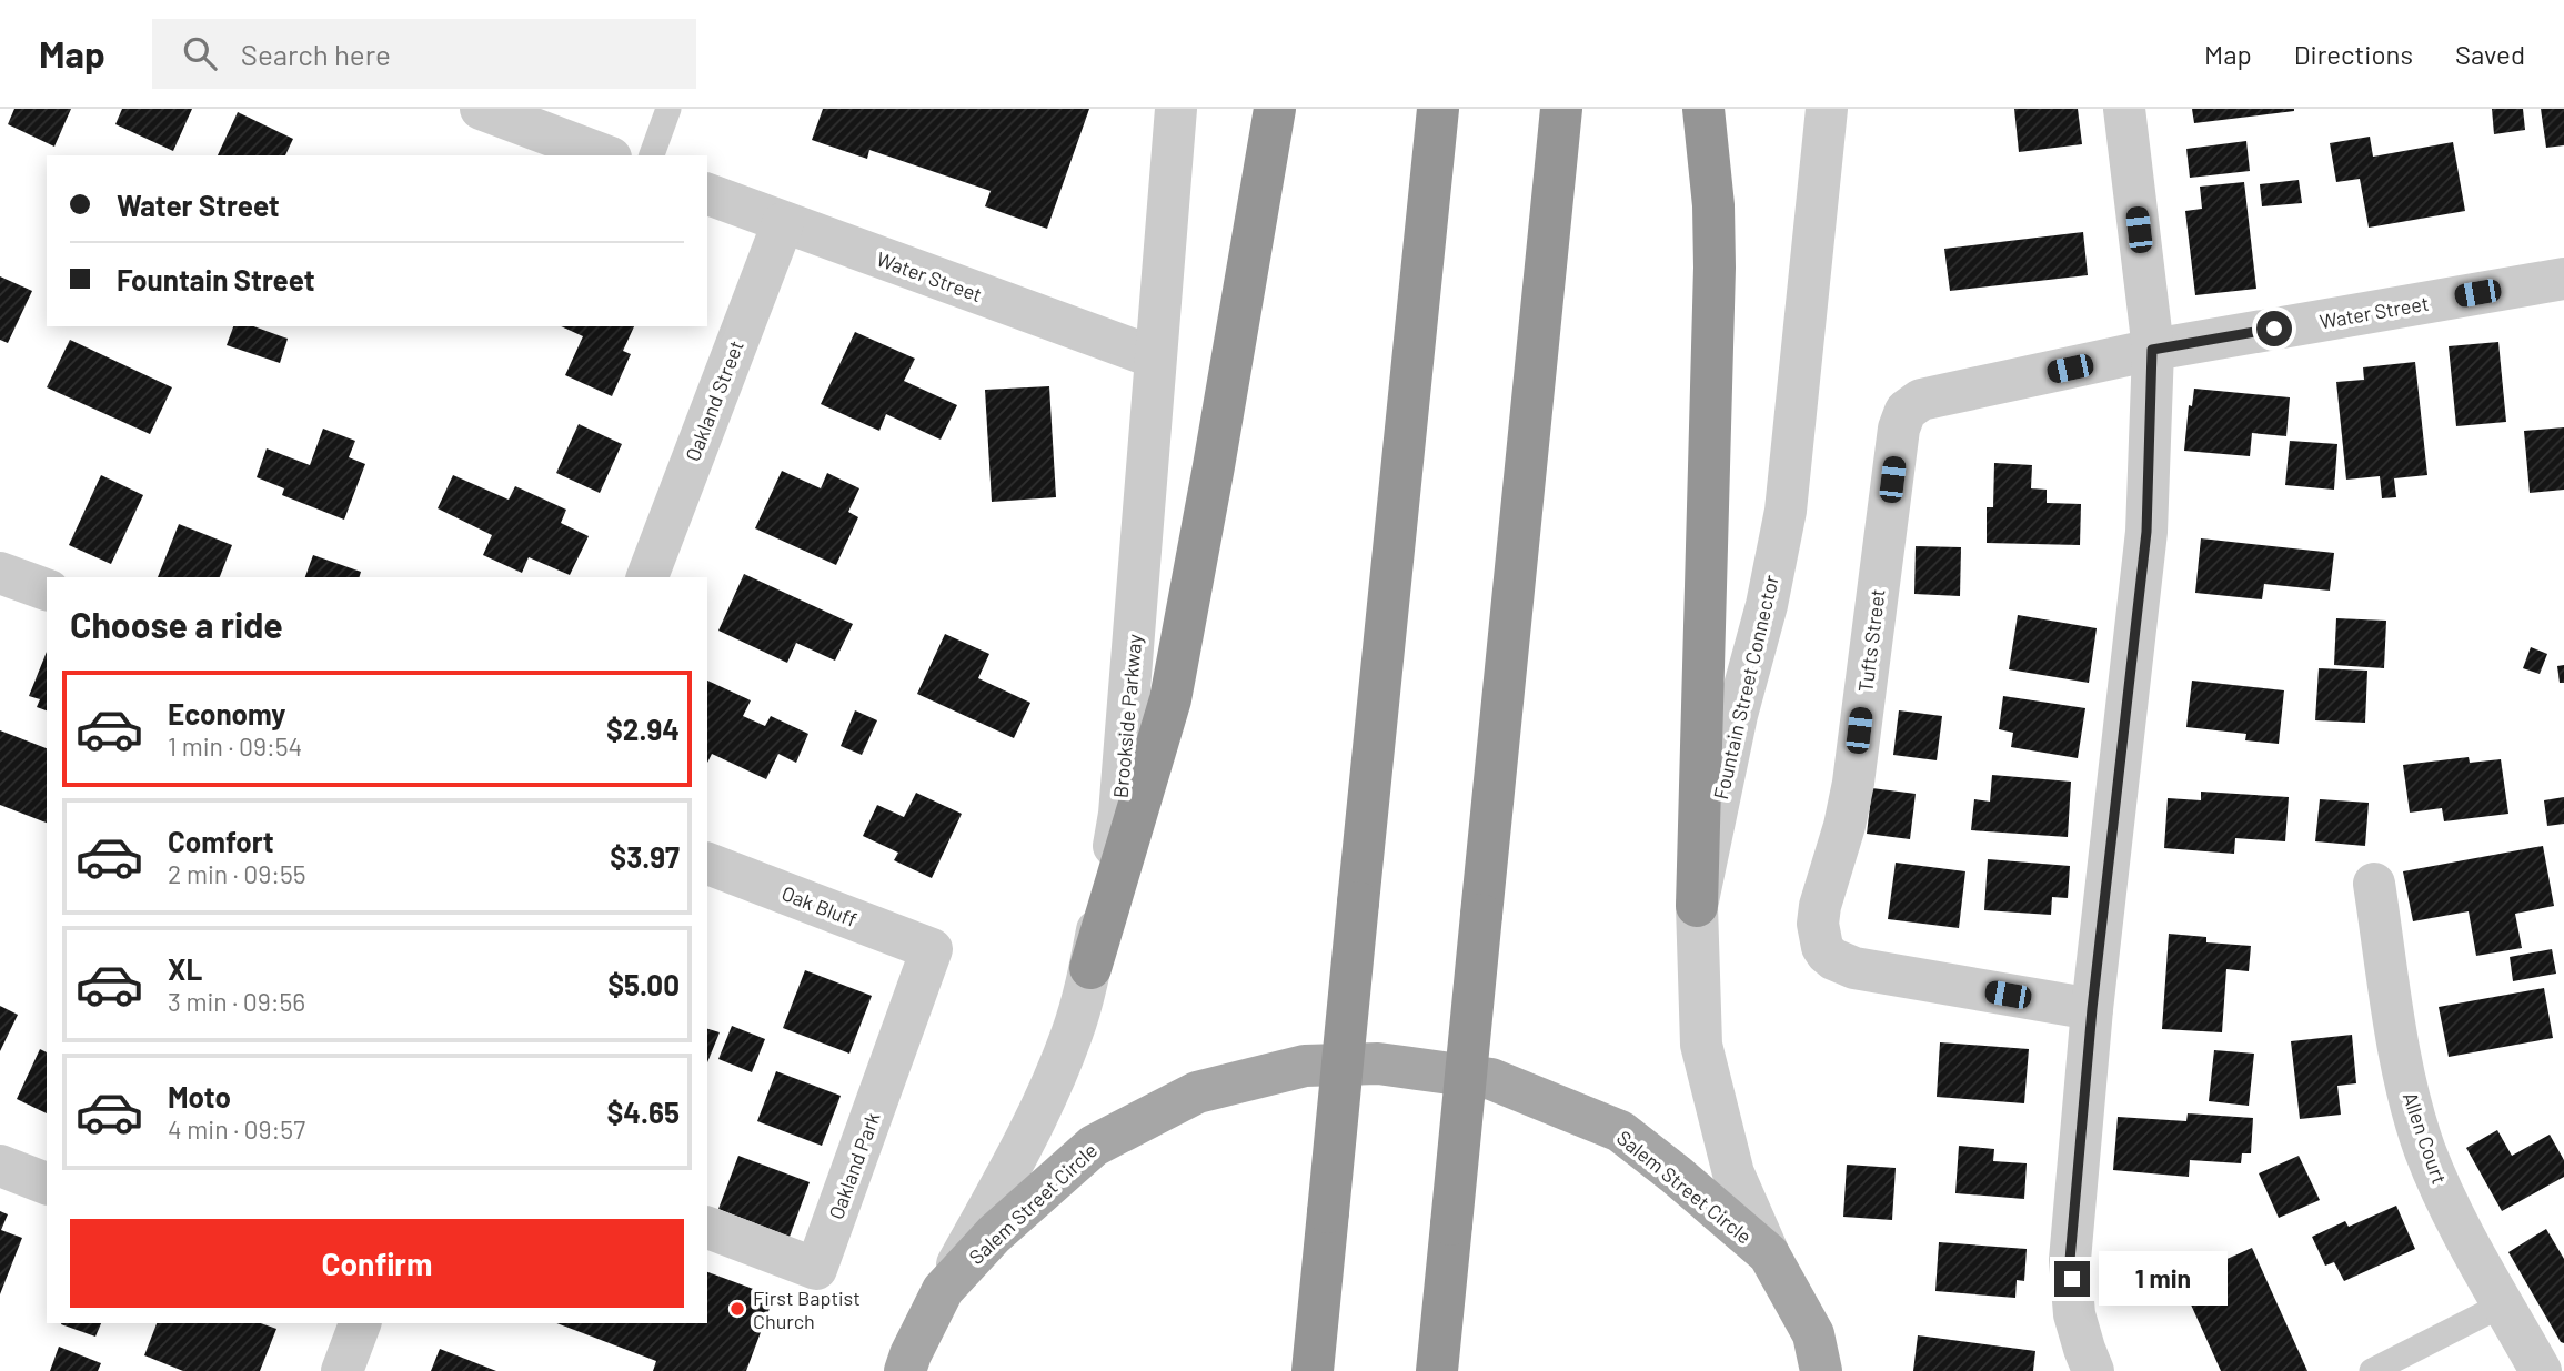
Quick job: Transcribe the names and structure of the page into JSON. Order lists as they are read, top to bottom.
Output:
{
  "streets": {
    "main road": ["Salem Street Circle"],
    "street": [
      "Water Street",
      "Oakland Street",
      "Tufts Street",
      "Fountain Street Connector",
      "Brookside Parkway",
      "Oak Bluff",
      "Allen Court",
      "Oakland Park"
    ]
  },
  "crossings": [
    ["Water Street", "Oakland Street"],
    ["Water Street", "Tufts Street"],
    ["Water Street", "Brookside Parkway"],
    ["Fountain Street Connector", "Salem Street Circle"],
    ["Brookside Parkway", "Salem Street Circle"],
    ["Oak Bluff", "Oakland Park"]
  ],
  "places": ["First Baptist Church"],
  "page": {
    "header": "Map",
    "search": "Search here",
    "nav": ["Map", "Directions", "Saved"],
    "banner": ["Water Street", "Fountain Street"],
    "heading": "Choose a ride",
    "list": [
      {
        "name": "Economy",
        "note": "1 min · 09:54",
        "value": "$2.94"
      },
      {
        "name": "Comfort",
        "note": "2 min · 09:55",
        "value": "$3.97"
      },
      {
        "name": "XL",
        "note": "3 min · 09:56",
        "value": "$5.00"
      },
      {
        "name": "Moto",
        "note": "4 min · 09:57",
        "value": "$4.65"
      }
    ],
    "buttons": "Confirm",
    "bubble": "1 min"
  }
}
